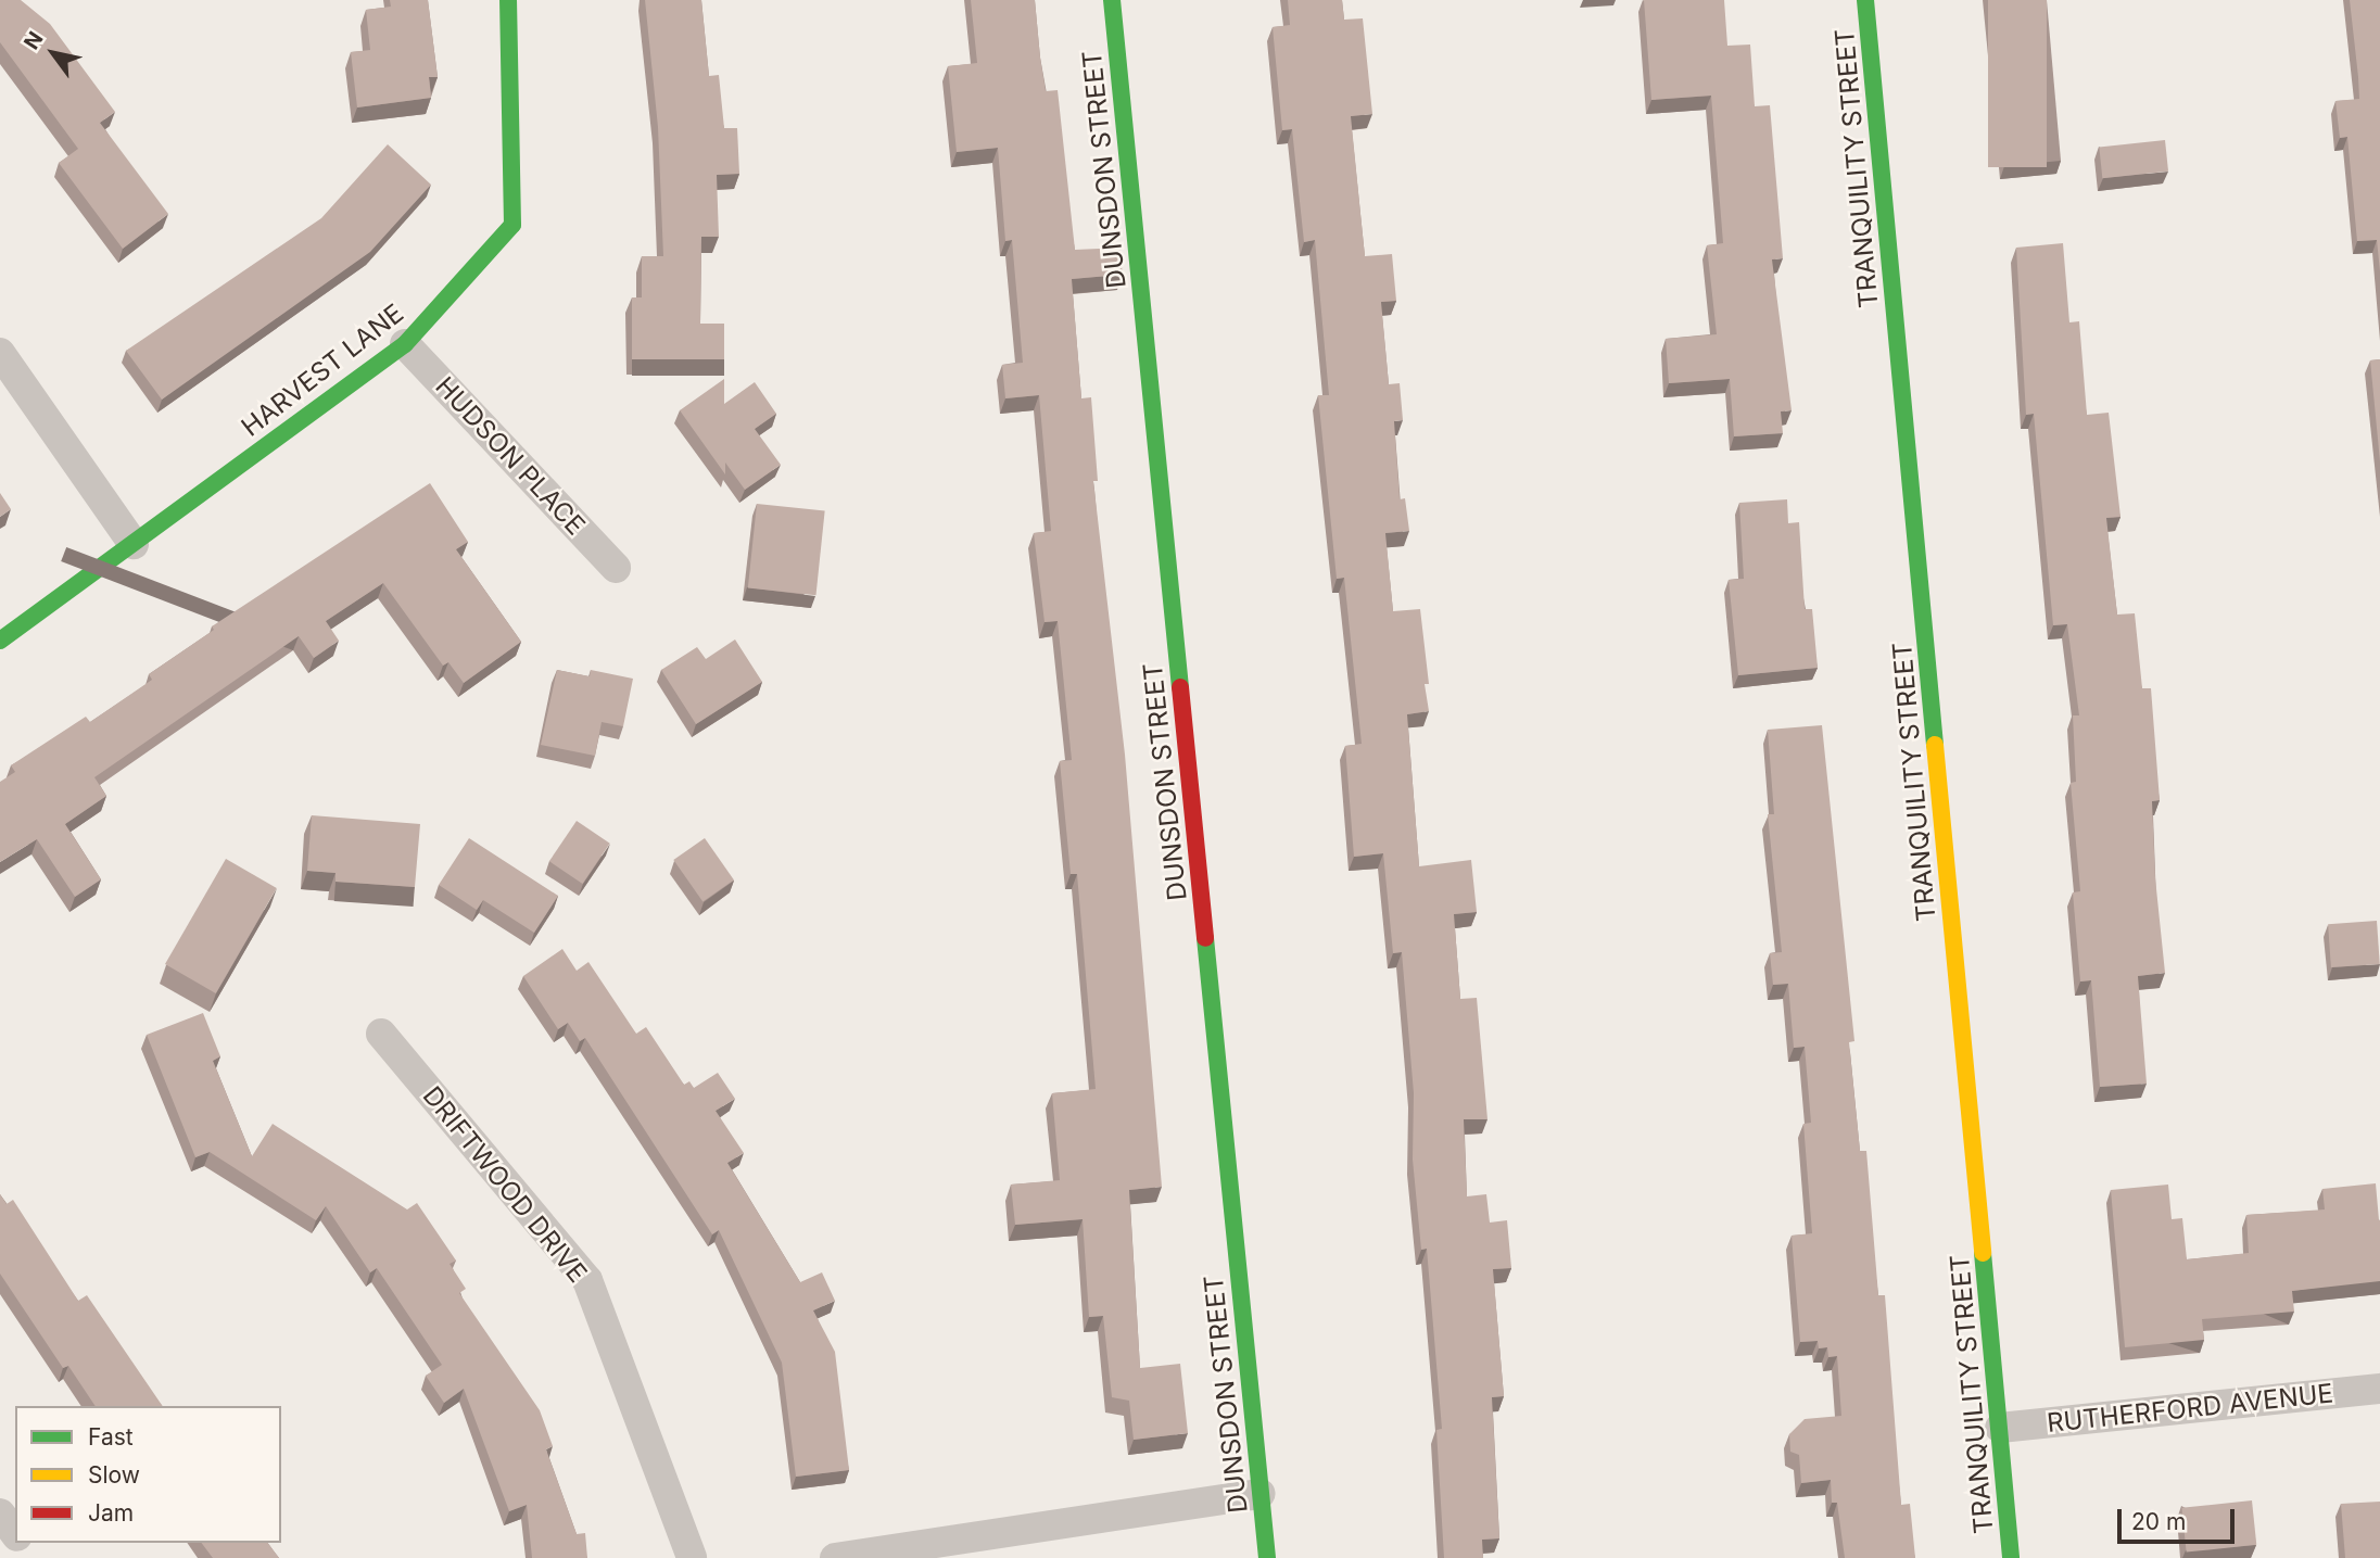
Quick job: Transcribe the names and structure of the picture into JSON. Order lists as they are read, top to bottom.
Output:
{
  "streets": {
    "street": [
      "TRANQUILITY STREET",
      "DUNSDON STREET",
      "HARVEST LANE",
      "HUDSON PLACE",
      "DRIFTWOOD DRIVE",
      "RUTHERFORD AVENUE"
    ]
  },
  "crossings": [
    ["TRANQUILITY STREET", "RUTHERFORD AVENUE"],
    ["HARVEST LANE", "HUDSON PLACE"]
  ],
  "legend": ["Fast", "Slow", "Jam"],
  "scale_bar": "20 m",
  "north": "top left"
}
